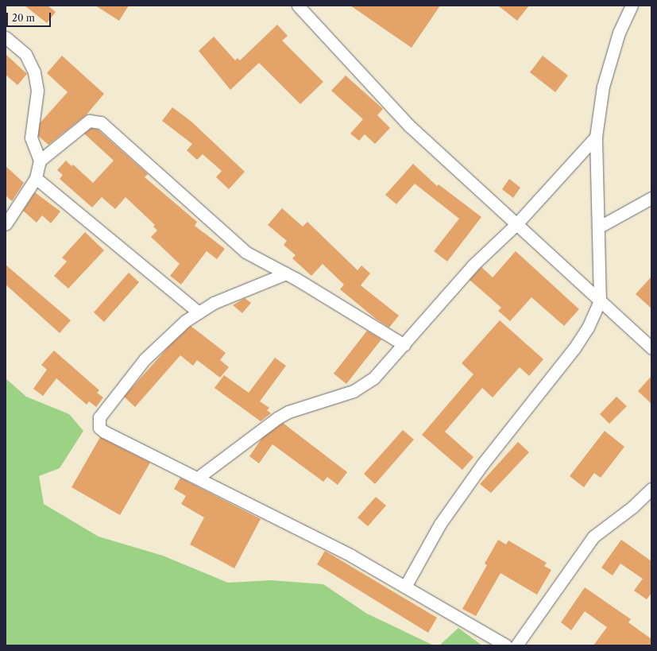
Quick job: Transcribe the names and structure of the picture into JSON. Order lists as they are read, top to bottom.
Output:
{
  "scale_bar": "20 m"
}
